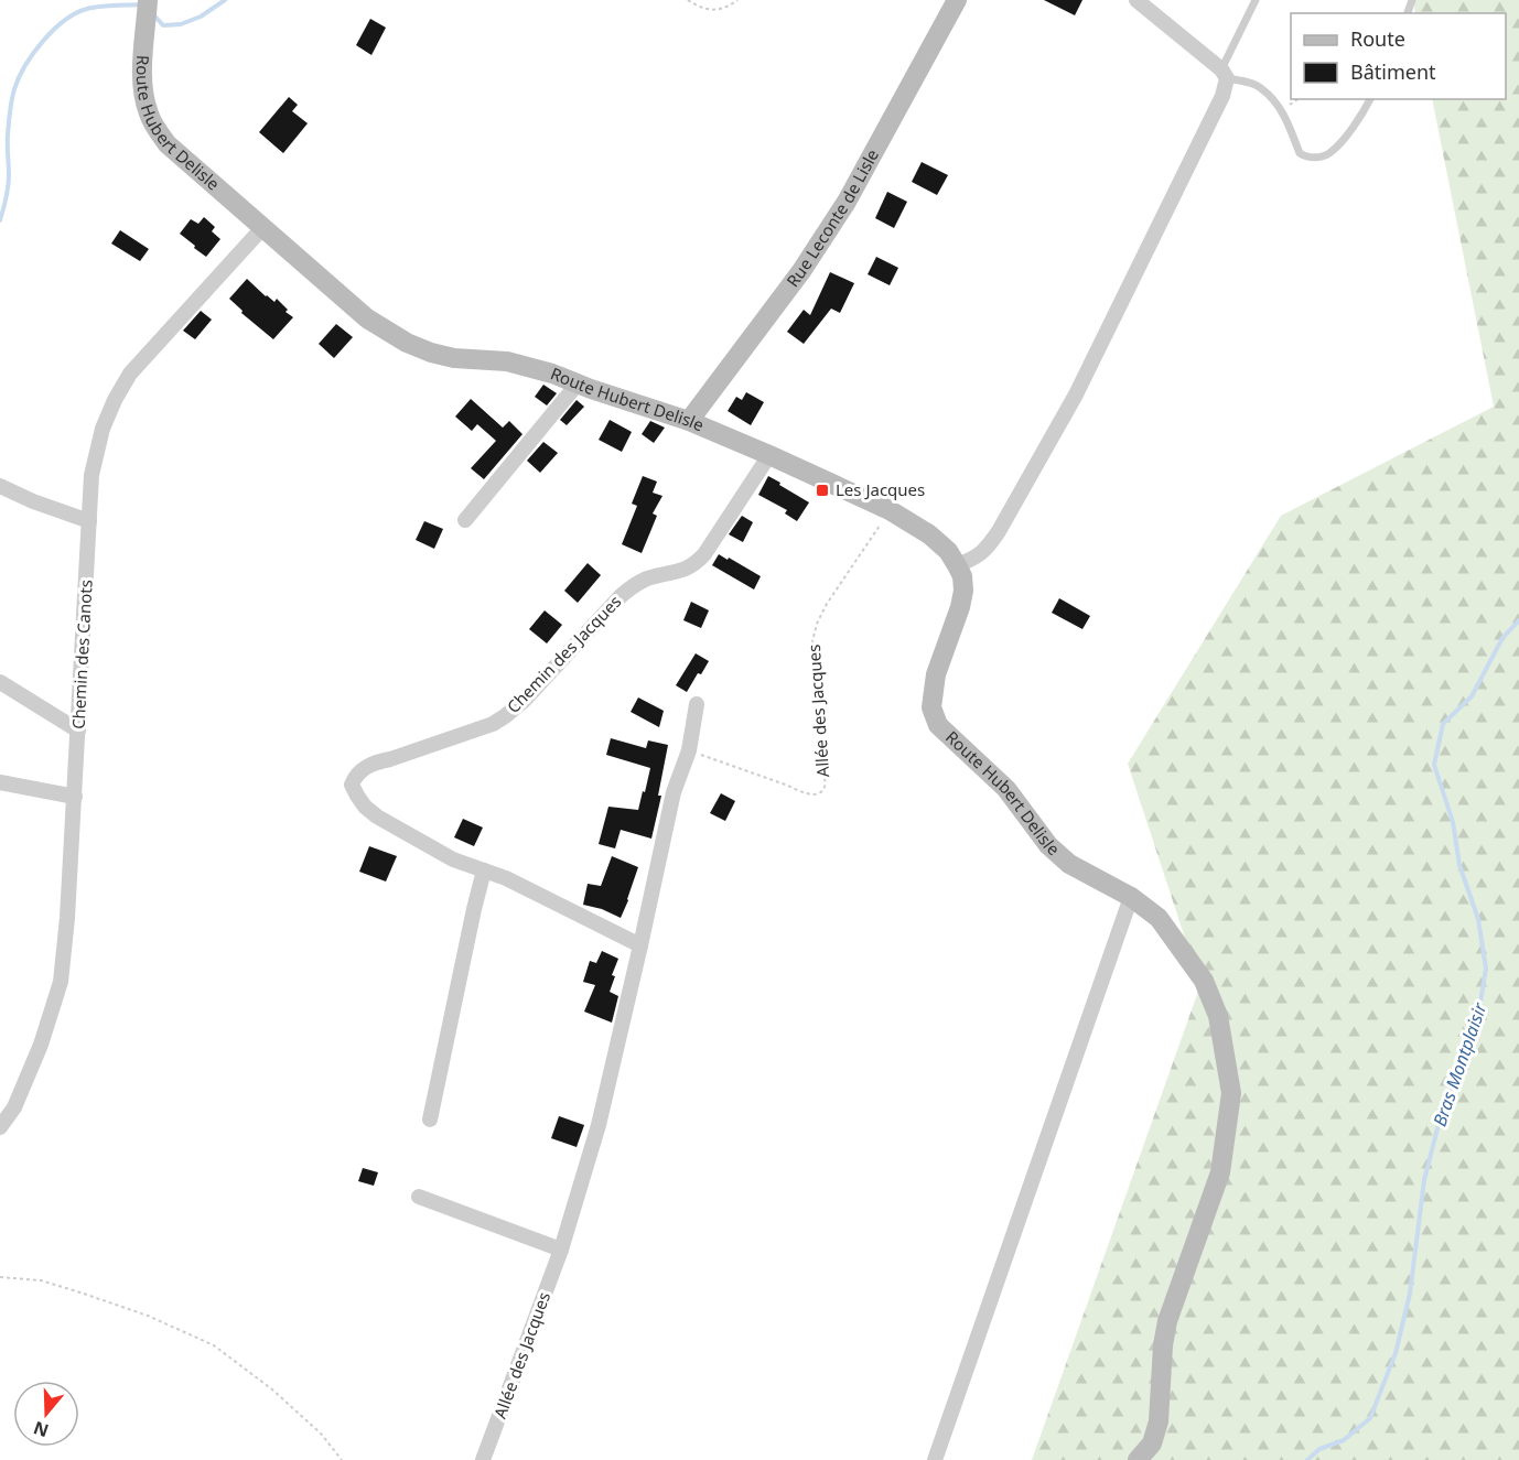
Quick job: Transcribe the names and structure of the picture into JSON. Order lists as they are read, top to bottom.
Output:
{
  "streets": {
    "main road": ["Route Hubert Delisle", "Rue Leconte de Lisle"],
    "street": ["Chemin des Canots", "Chemin des Jacques", "Allée des Jacques"]
  },
  "crossings": [
    ["Route Hubert Delisle", "Rue Leconte de Lisle"],
    ["Route Hubert Delisle", "Chemin des Canots"],
    ["Route Hubert Delisle", "Chemin des Jacques"],
    ["Route Hubert Delisle", "Allée des Jacques"]
  ],
  "water": ["Bras Montplaisir"],
  "places": {
    "transit": ["Les Jacques"]
  },
  "legend": ["Route", "Bâtiment"],
  "north": "bottom"
}
